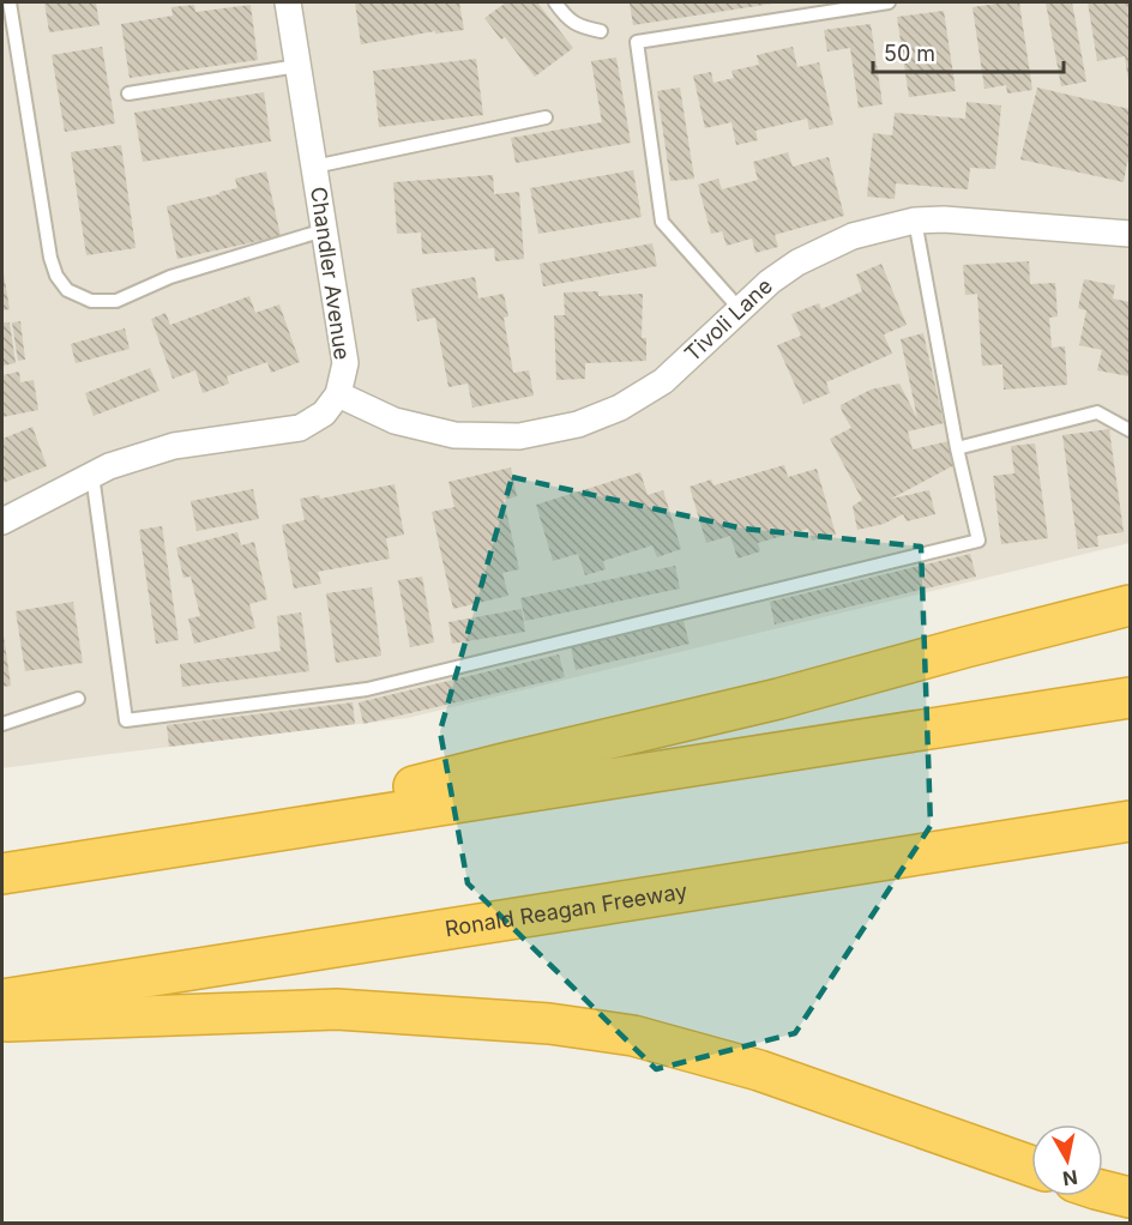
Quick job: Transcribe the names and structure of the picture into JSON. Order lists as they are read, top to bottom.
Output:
{
  "streets": {
    "highway": ["Ronald Reagan Freeway"],
    "street": ["Chandler Avenue", "Tivoli Lane"]
  },
  "crossings": [
    ["Chandler Avenue", "Tivoli Lane"]
  ],
  "scale_bar": "50 m",
  "north": "bottom"
}
